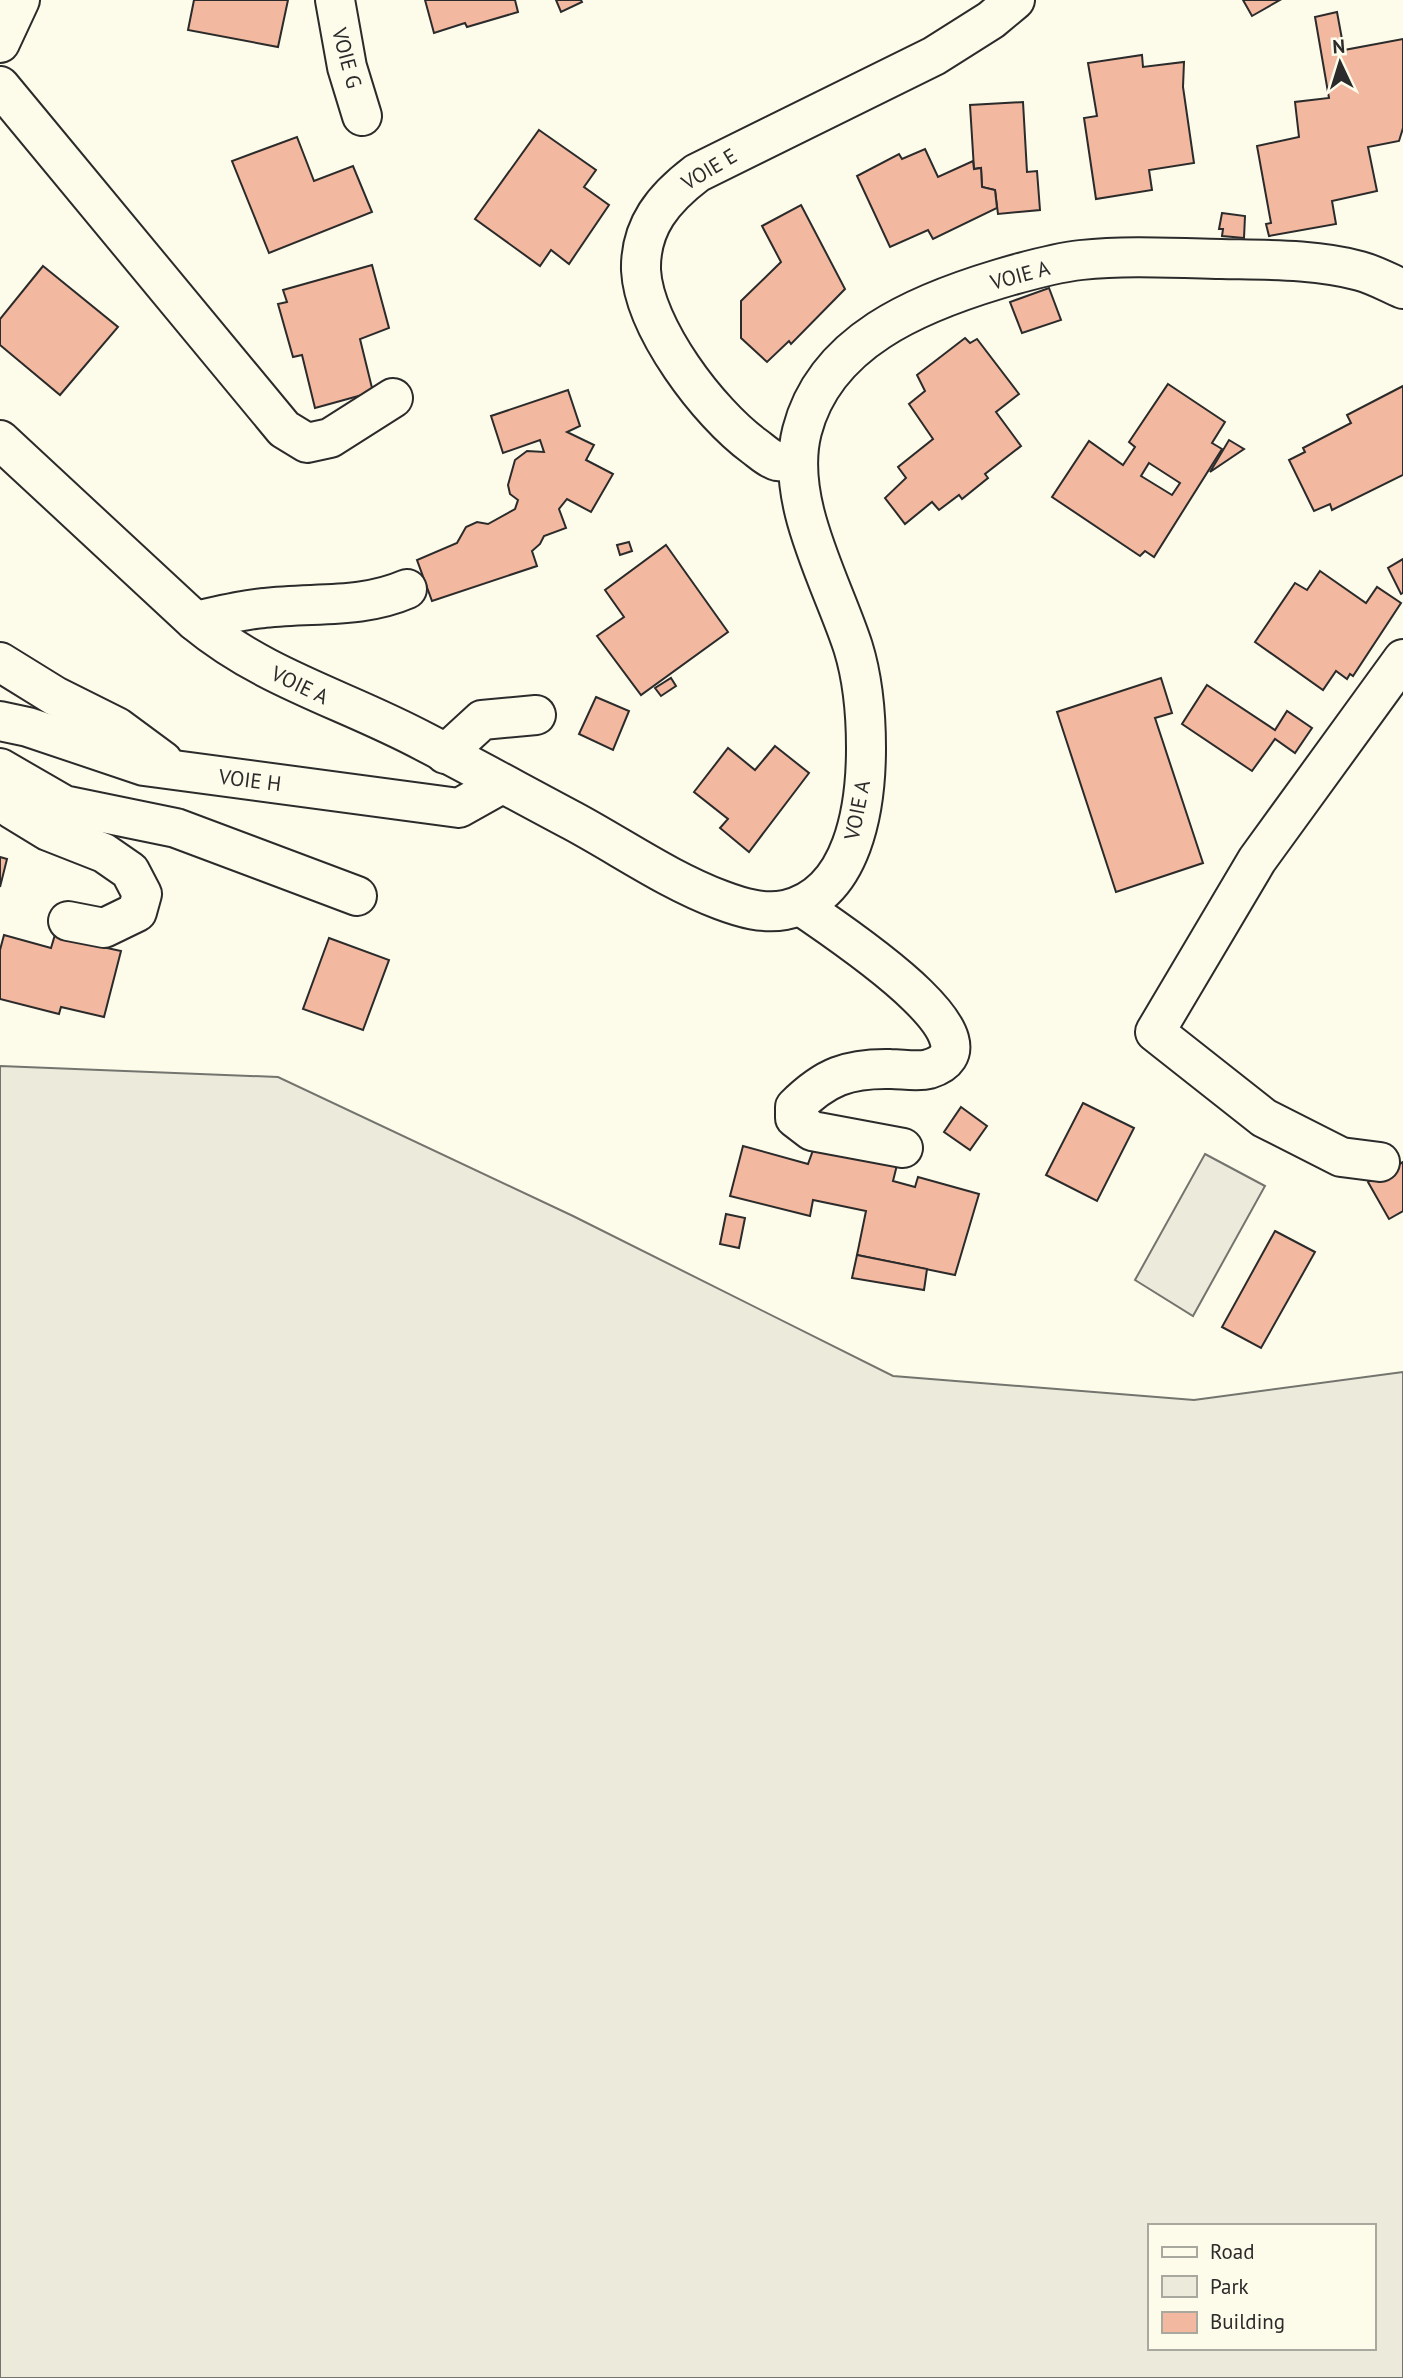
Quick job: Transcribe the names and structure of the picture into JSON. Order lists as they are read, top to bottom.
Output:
{
  "streets": {
    "street": [
      "VOIE G",
      "VOIE E",
      "VOIE A",
      "VOIE H"
    ]
  },
  "crossings": [
    ["VOIE E", "VOIE A"],
    ["VOIE A", "VOIE H"]
  ],
  "legend": ["Road", "Park", "Building"],
  "north": "top"
}
